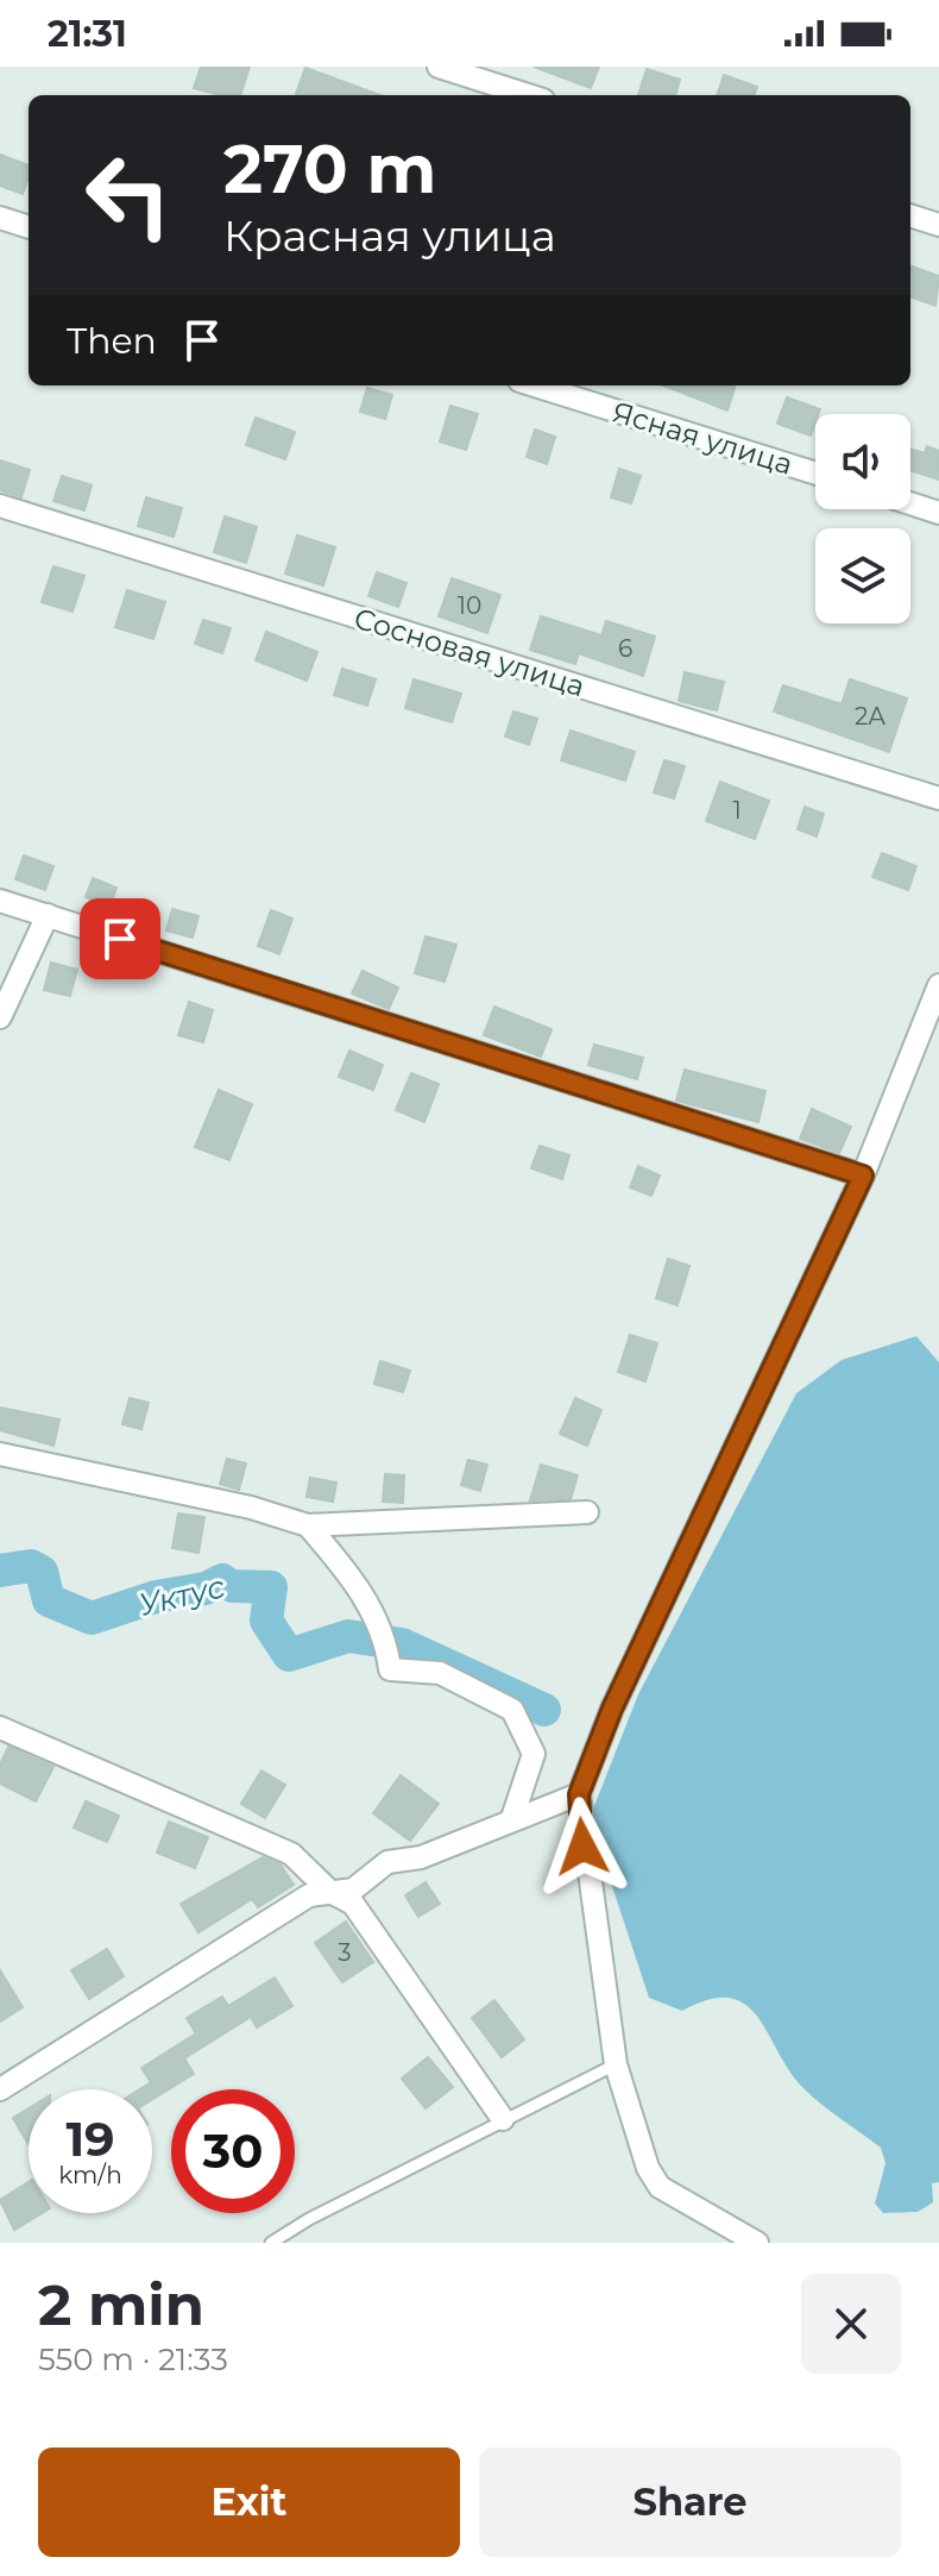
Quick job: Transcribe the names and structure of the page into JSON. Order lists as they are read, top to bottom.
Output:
{
  "streets": {
    "street": ["Ясная улица", "Сосновая улица"]
  },
  "water": ["Уктус"],
  "house_numbers": [
    "10",
    "6",
    "2А",
    "1",
    "3"
  ],
  "page": {
    "status": "21:31",
    "turn": ["270 m", "Красная улица"],
    "then": "Then",
    "speed": "19 km/h",
    "limit": "30",
    "heading": ["2 min", "550 m · 21:33"],
    "buttons": ["Exit", "Share"]
  }
}
